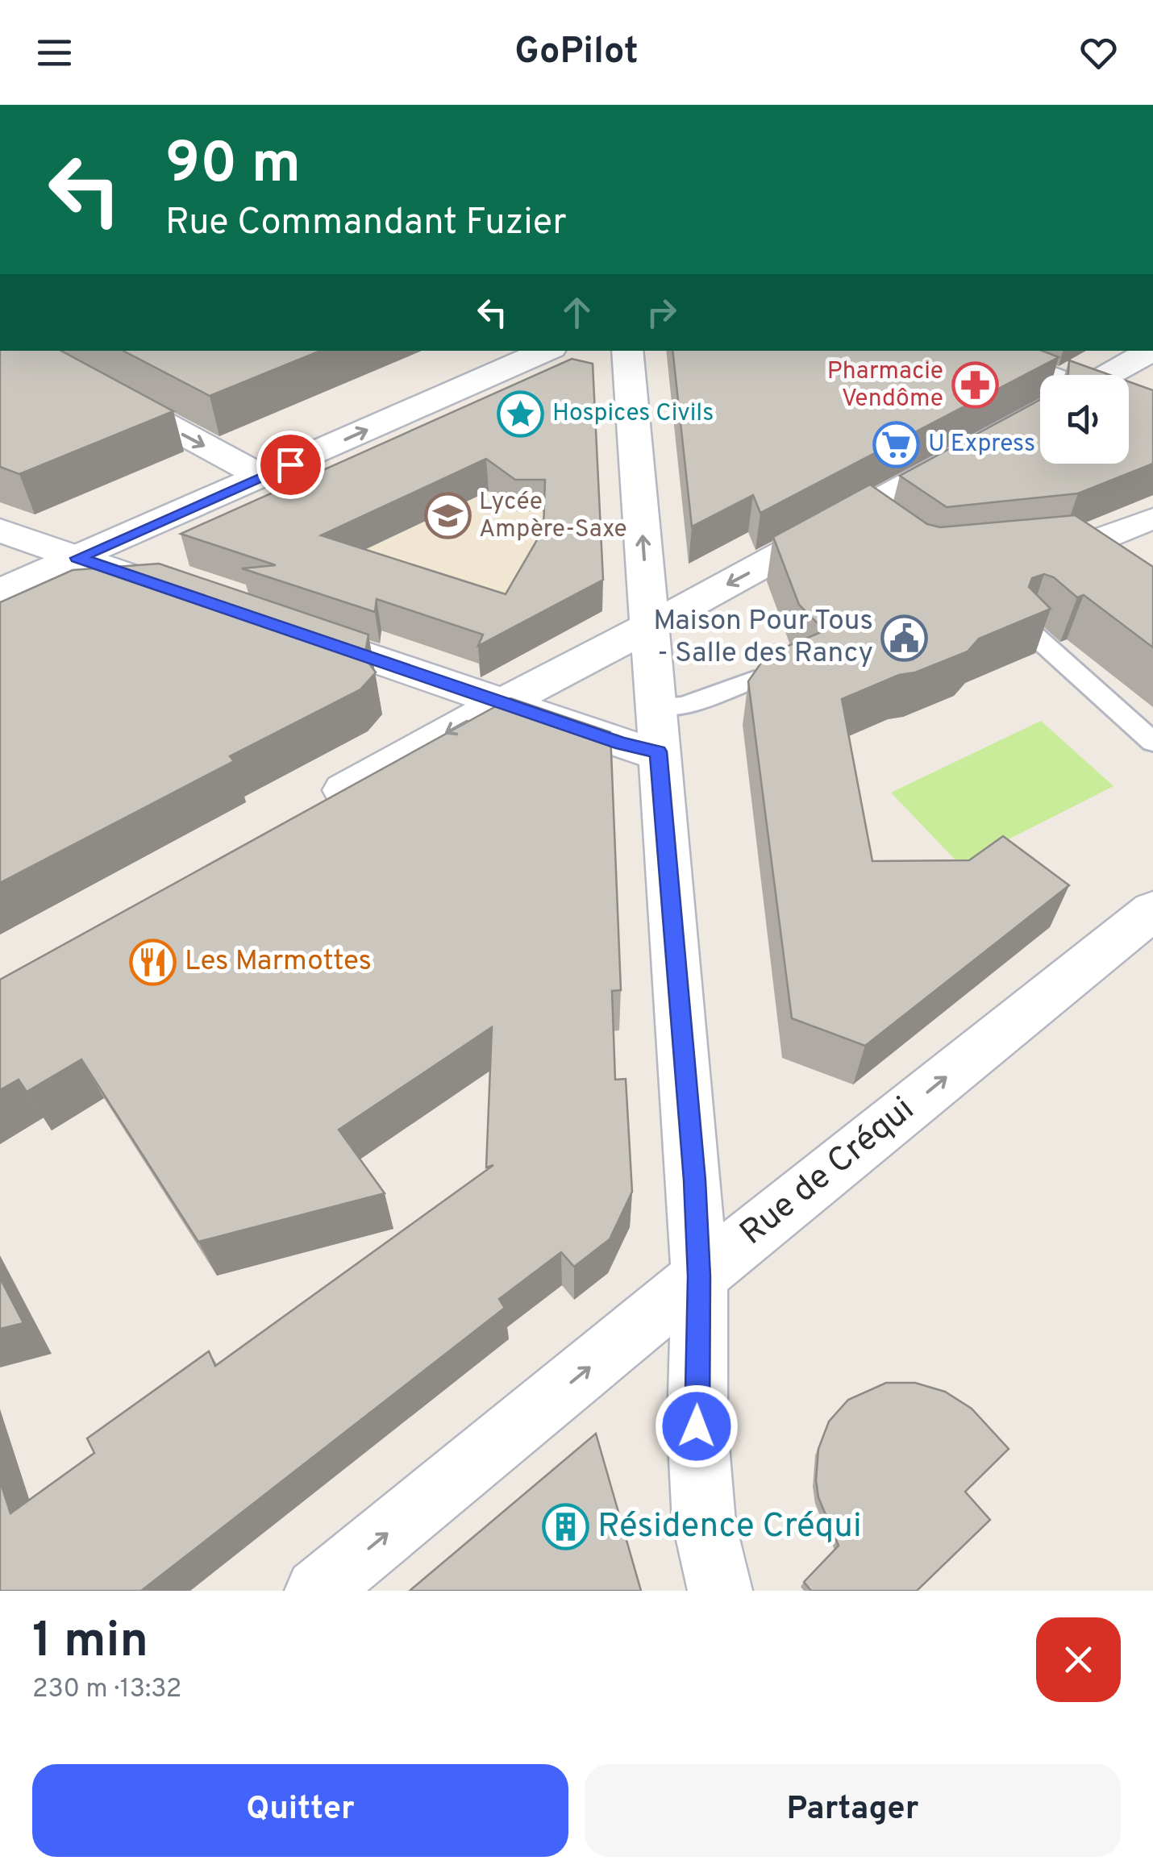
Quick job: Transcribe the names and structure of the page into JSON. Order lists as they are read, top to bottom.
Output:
{
  "streets": {
    "street": ["Rue de Créqui"]
  },
  "one_way": ["Rue de Créqui"],
  "places": {
    "pharmacy": ["Pharmacie Vendôme"],
    "place": ["Hospices Civils"],
    "supermarket": ["U Express"],
    "school or university": ["Lycée Ampère-Saxe"],
    "public building": ["Maison Pour Tous - Salle des Rancy"],
    "restaurant": ["Les Marmottes"],
    "building": ["Résidence Créqui"]
  },
  "page": {
    "header": "GoPilot",
    "turn": ["90 m", "Rue Commandant Fuzier"],
    "heading": ["1 min", "230 m · 13:32"],
    "buttons": ["Quitter", "Partager"]
  }
}
